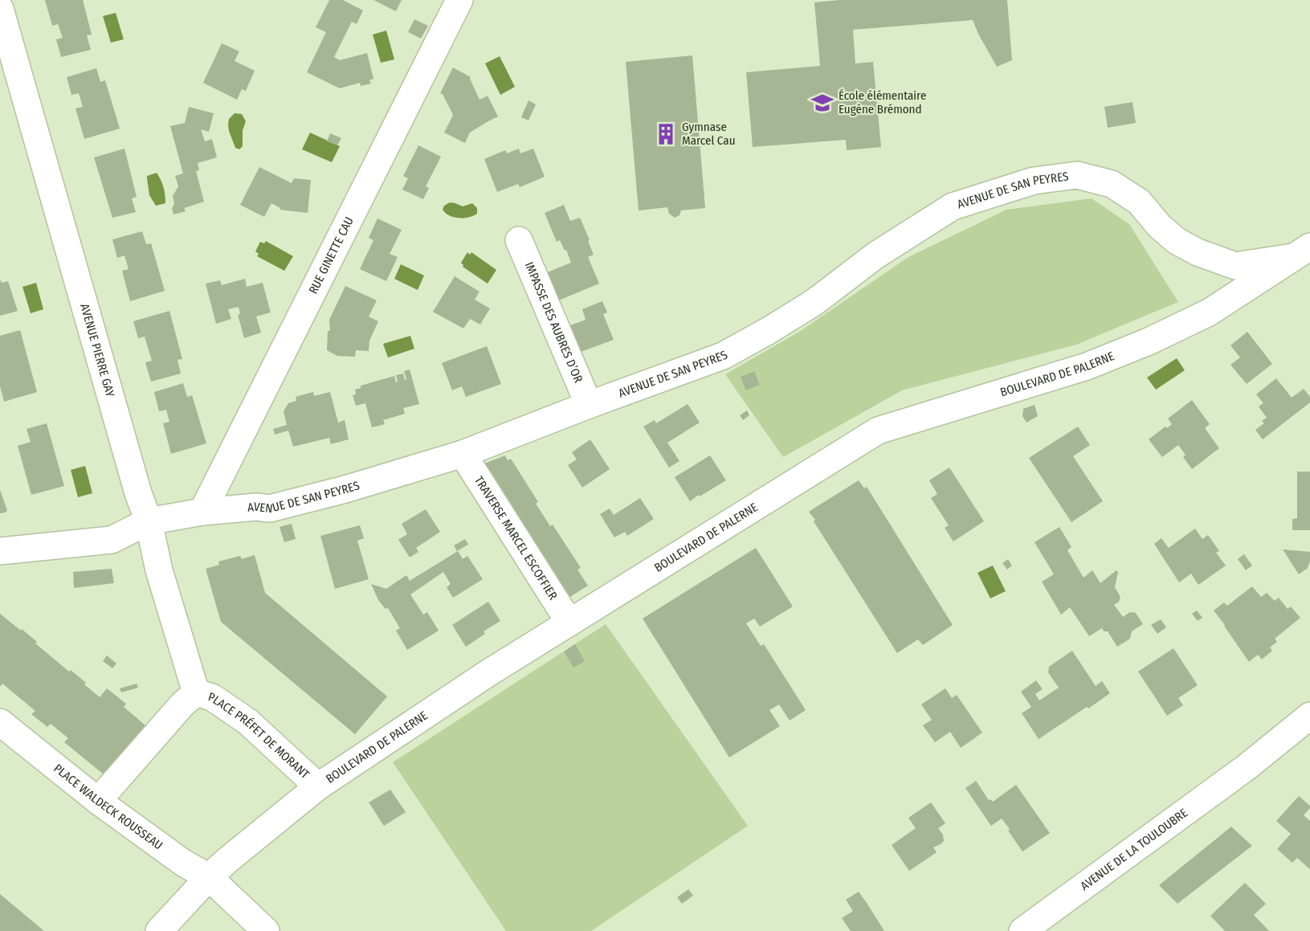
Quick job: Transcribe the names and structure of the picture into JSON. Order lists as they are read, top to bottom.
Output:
{
  "streets": {
    "street": [
      "AVENUE DE SAN PEYRES",
      "RUE GINETTE CAU",
      "IMPASSE DES AUBRES D’OR",
      "AVENUE PIERRE GAY",
      "BOULEVARD DE PALERNE",
      "TRAVERSE MARCEL ESCOFFIER",
      "PLACE PRÉFET DE MORANT",
      "PLACE WALDECK ROUSSEAU",
      "AVENUE DE LA TOULOUBRE"
    ]
  },
  "crossings": [
    ["AVENUE DE SAN PEYRES", "RUE GINETTE CAU"],
    ["AVENUE DE SAN PEYRES", "IMPASSE DES AUBRES D’OR"],
    ["AVENUE DE SAN PEYRES", "AVENUE PIERRE GAY"],
    ["AVENUE DE SAN PEYRES", "BOULEVARD DE PALERNE"],
    ["AVENUE DE SAN PEYRES", "TRAVERSE MARCEL ESCOFFIER"],
    ["AVENUE PIERRE GAY", "PLACE PRÉFET DE MORANT"],
    ["BOULEVARD DE PALERNE", "TRAVERSE MARCEL ESCOFFIER"],
    ["BOULEVARD DE PALERNE", "PLACE PRÉFET DE MORANT"],
    ["BOULEVARD DE PALERNE", "PLACE WALDECK ROUSSEAU"],
    ["PLACE PRÉFET DE MORANT", "PLACE WALDECK ROUSSEAU"]
  ],
  "places": {
    "school or university": ["École élémentaire Eugène Brémond"],
    "building": ["Gymnase Marcel Cau"]
  }
}
